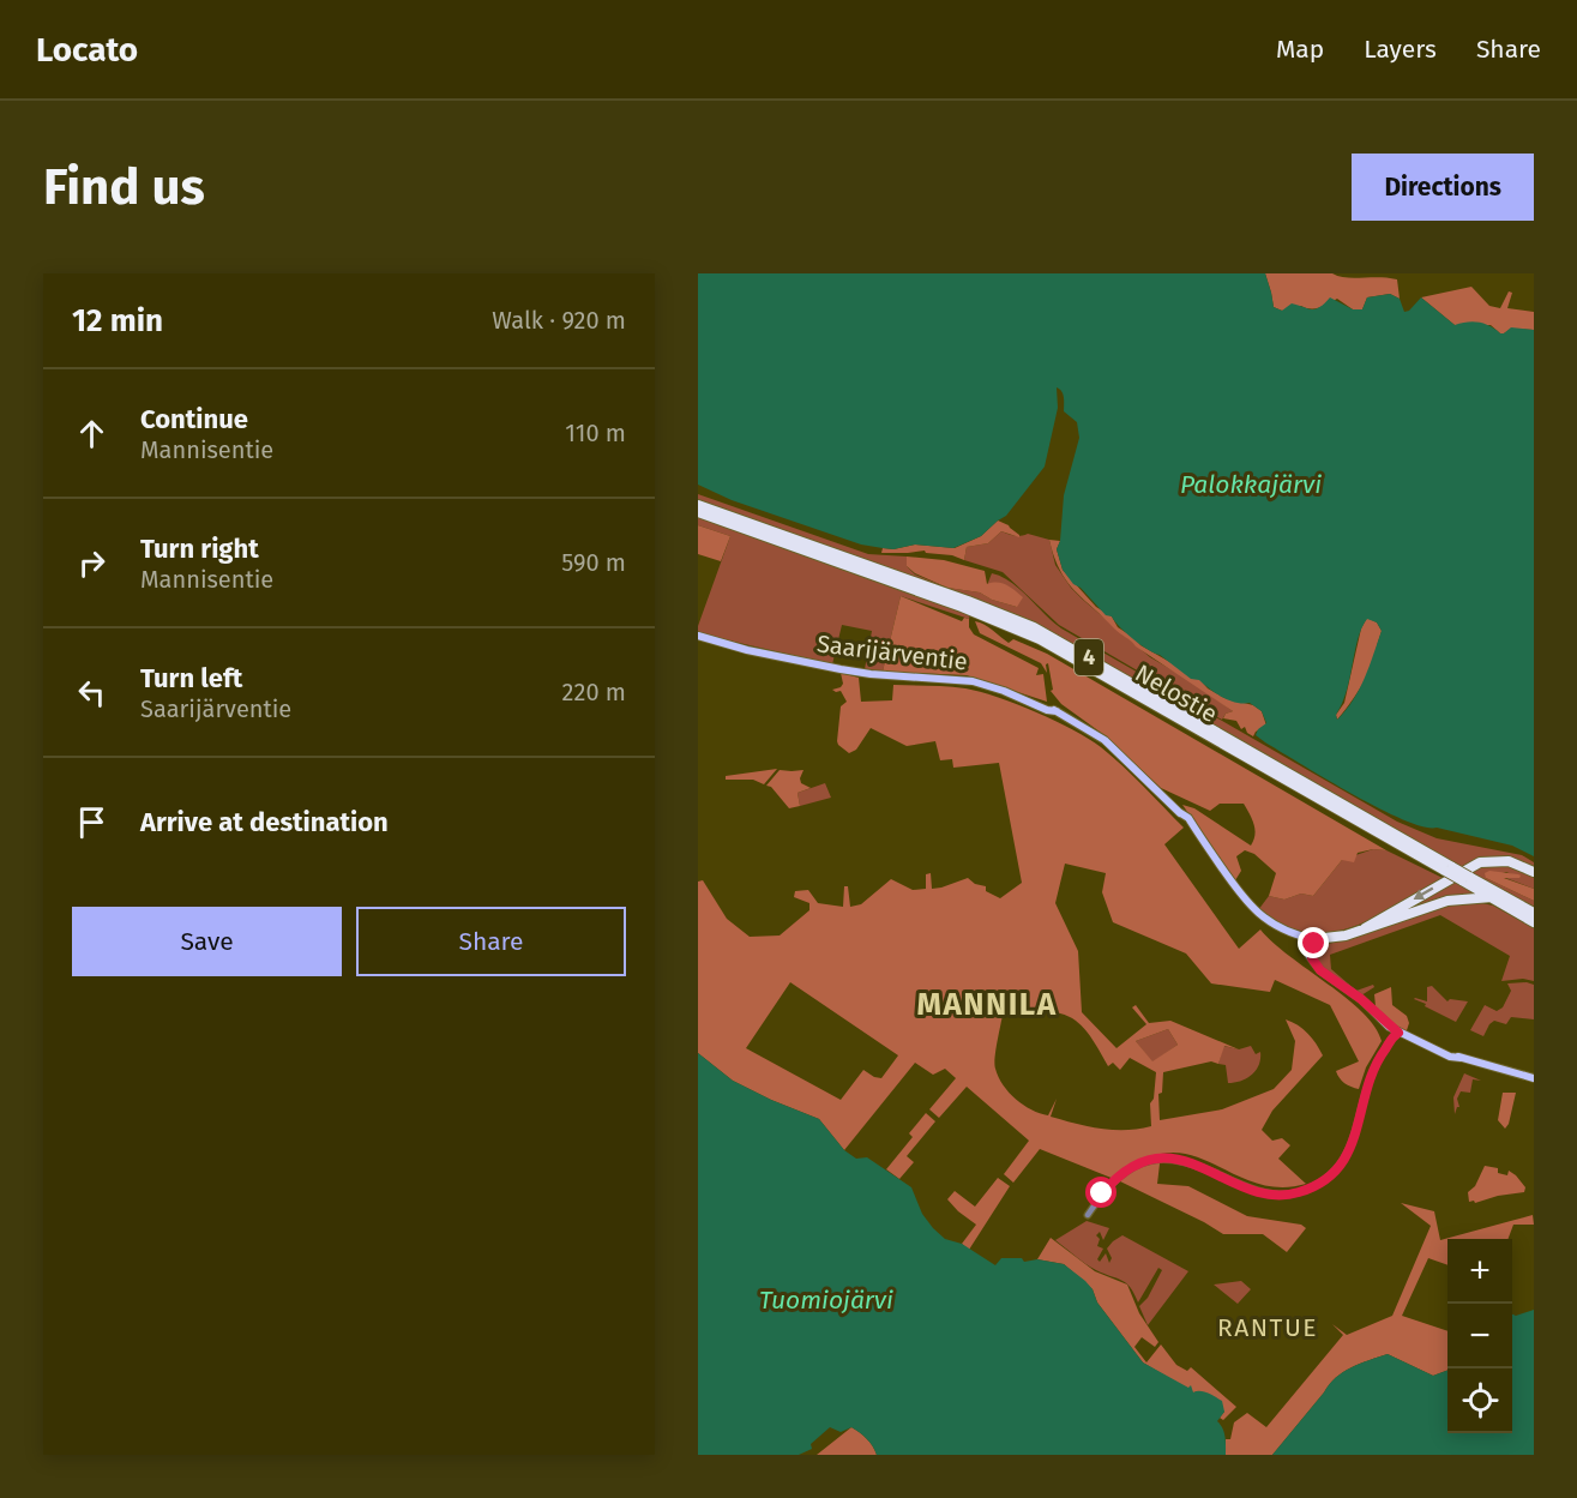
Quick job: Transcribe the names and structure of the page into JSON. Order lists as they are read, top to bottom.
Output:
{
  "streets": {
    "highway": ["4", "Nelostie"],
    "main road": ["Saarijärventie"]
  },
  "districts": ["MANNILA", "RANTUE"],
  "water": ["Palokkajärvi", "Tuomiojärvi"],
  "page": {
    "header": "Locato",
    "nav": ["Map", "Layers", "Share"],
    "buttons": [
      "Directions",
      ["Save", "Share"]
    ],
    "title": "Find us",
    "heading": ["12 min", "Walk · 920 m"],
    "list": [
      ["Continue", "Mannisentie", "110 m"],
      ["Turn right", "Mannisentie", "590 m"],
      ["Turn left", "Saarijärventie", "220 m"],
      "Arrive at destination"
    ],
    "map_buttons": ["+", "−"]
  }
}
